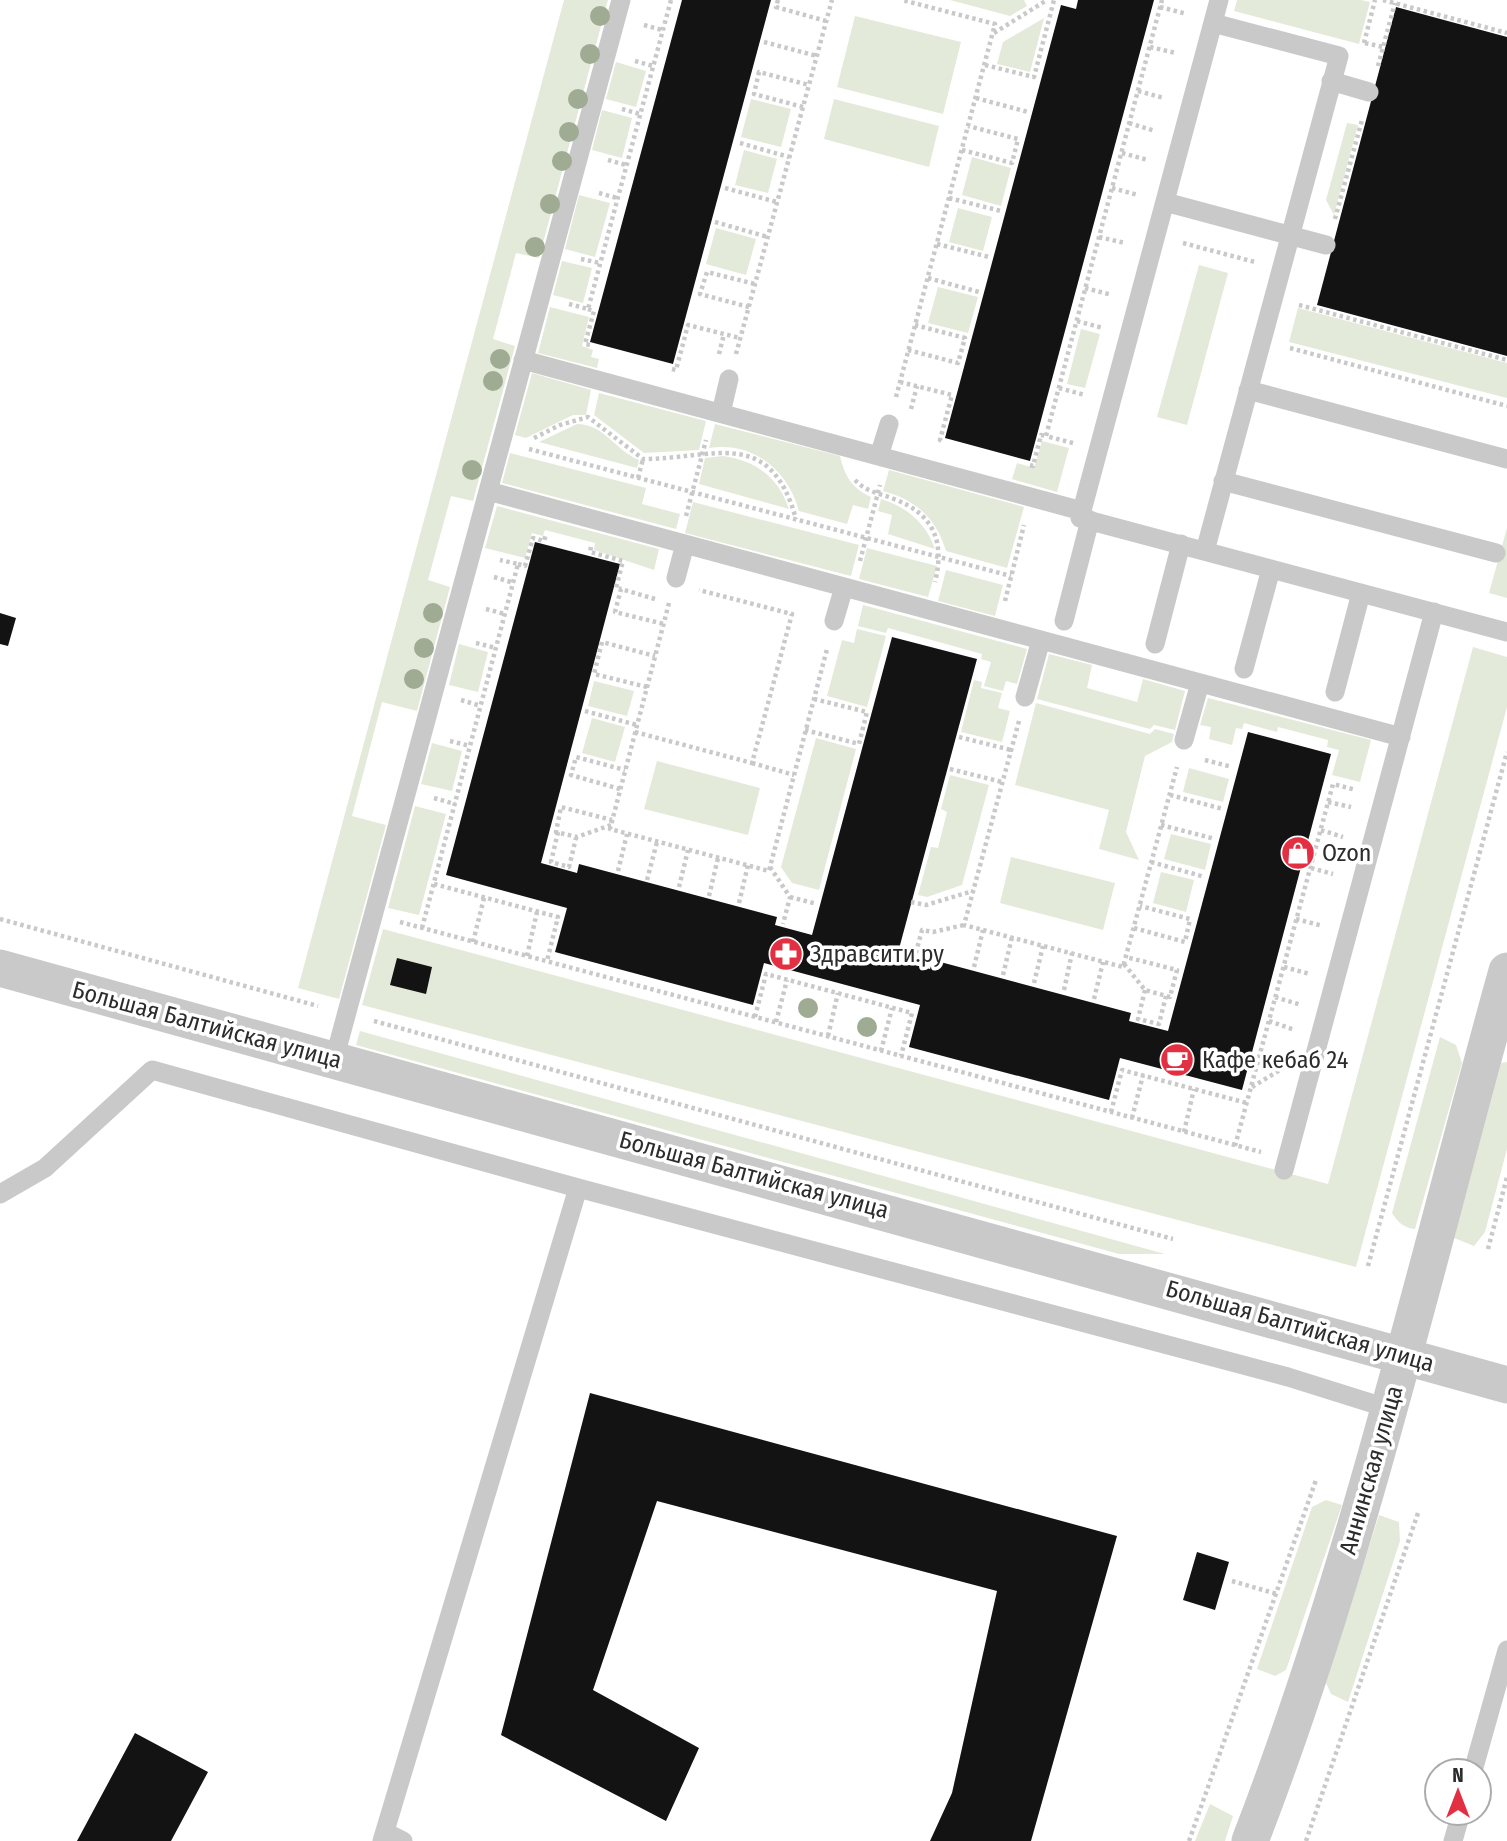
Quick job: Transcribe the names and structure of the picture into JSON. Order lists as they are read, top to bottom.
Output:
{
  "streets": {
    "street": ["Большая Балтийская улица", "Аннинская улица"]
  },
  "crossings": [
    ["Большая Балтийская улица", "Аннинская улица"]
  ],
  "places": {
    "shop": ["Ozon"],
    "pharmacy": ["Здравсити.ру"],
    "cafe": ["Кафе кебаб 24"]
  },
  "north": "top"
}
